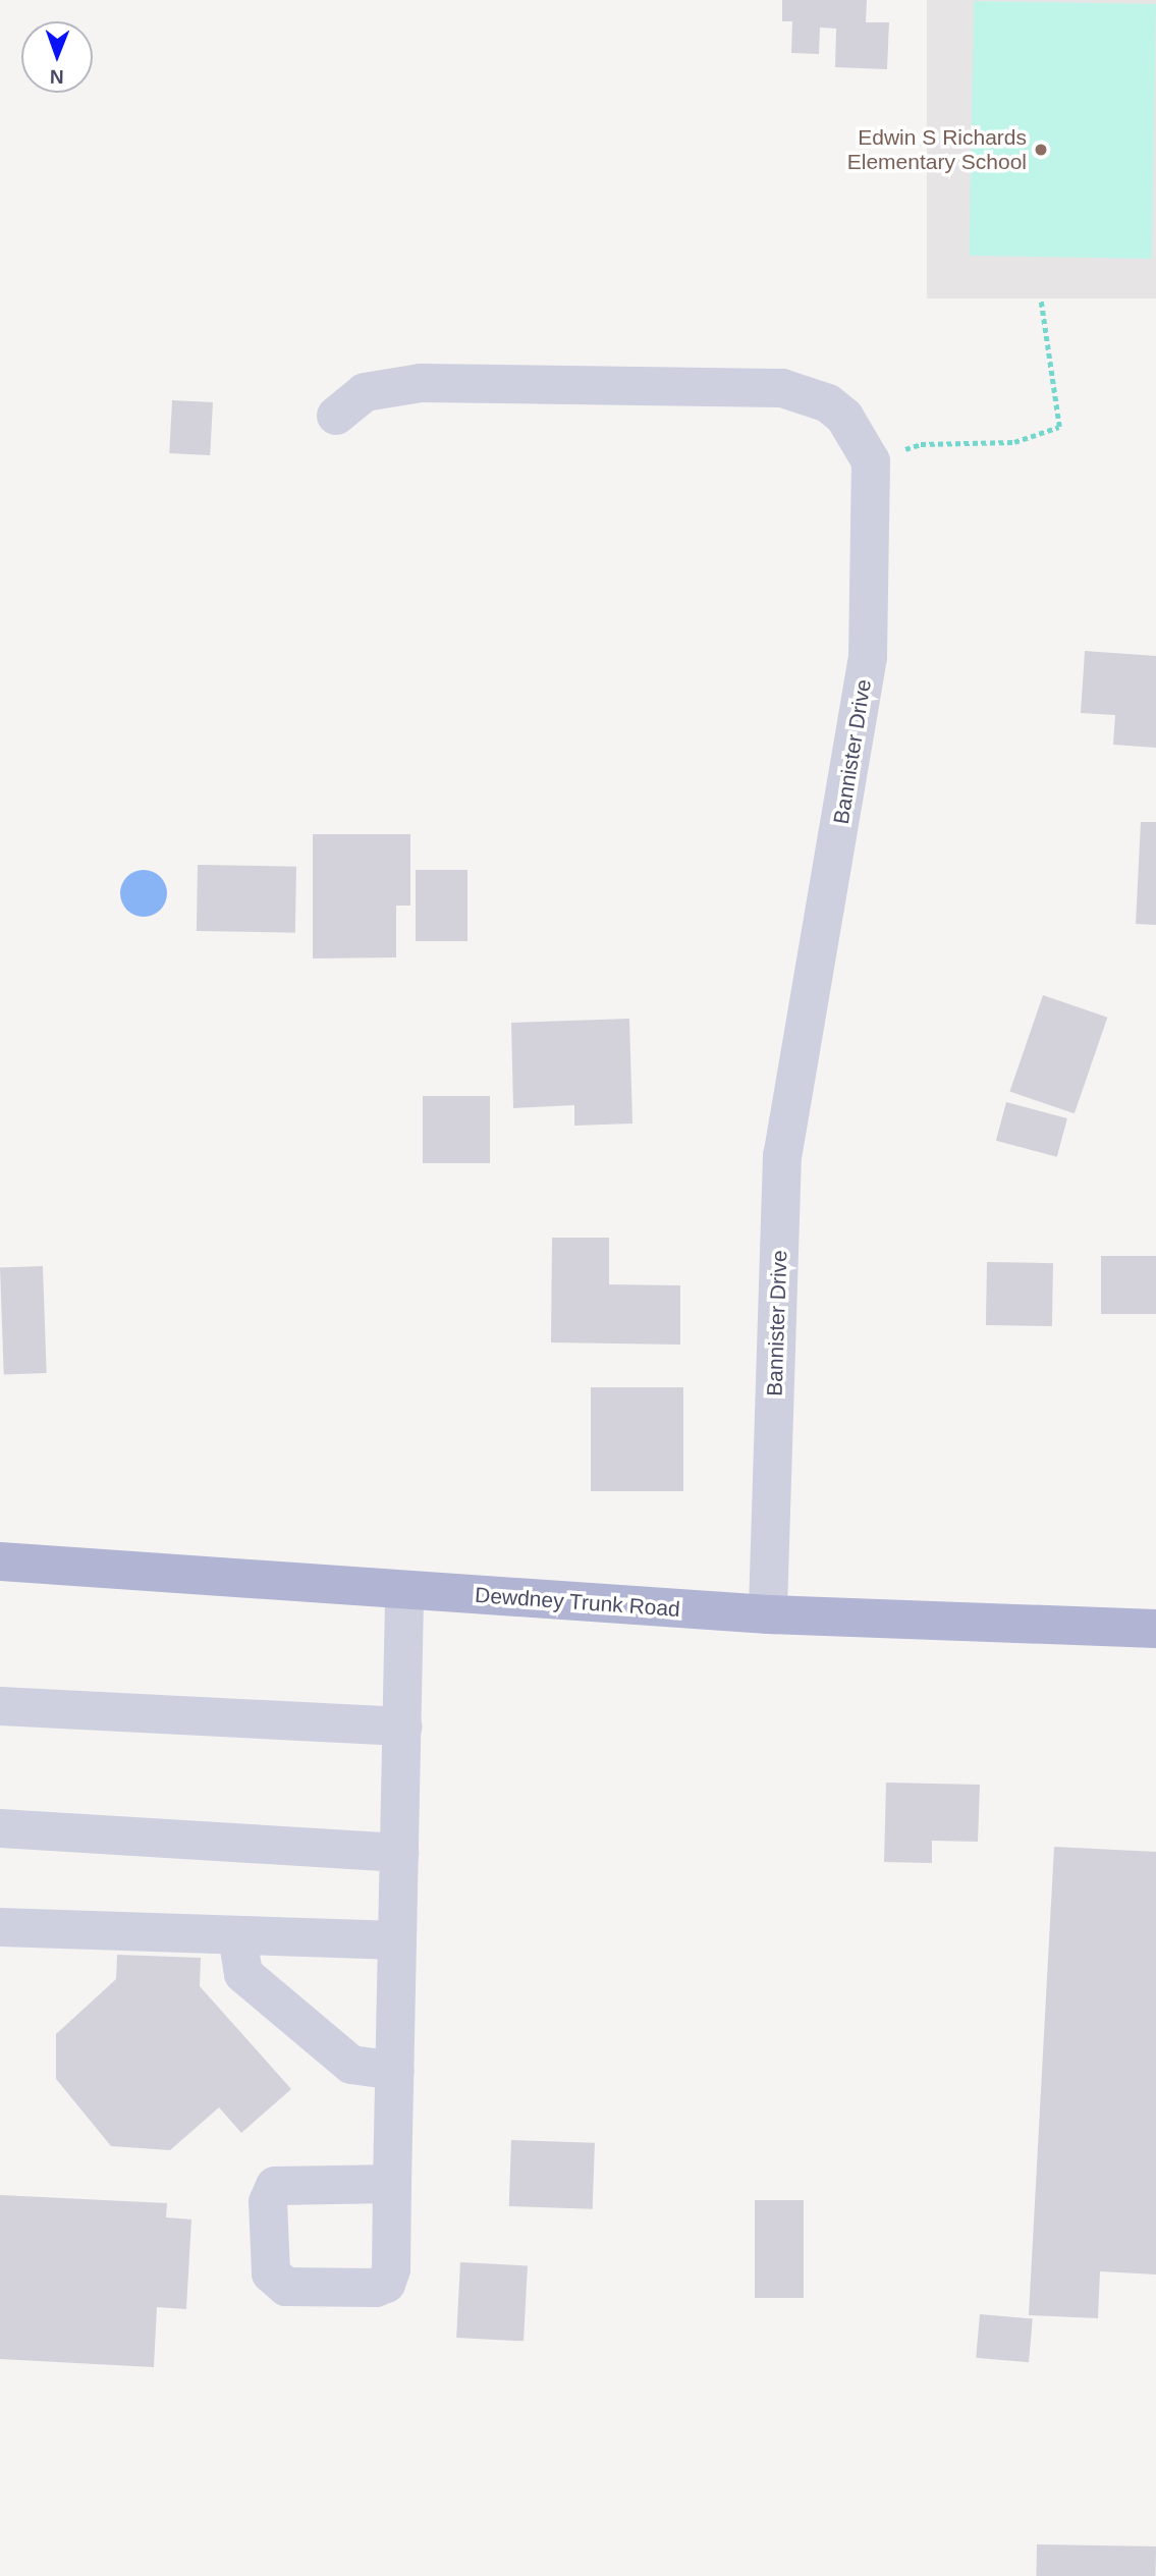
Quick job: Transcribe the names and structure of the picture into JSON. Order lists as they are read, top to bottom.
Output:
{
  "streets": {
    "main road": ["Dewdney Trunk Road"],
    "street": ["Bannister Drive"]
  },
  "crossings": [
    ["Bannister Drive", "Dewdney Trunk Road"]
  ],
  "places": ["Edwin S Richards Elementary School"],
  "north": "bottom"
}
